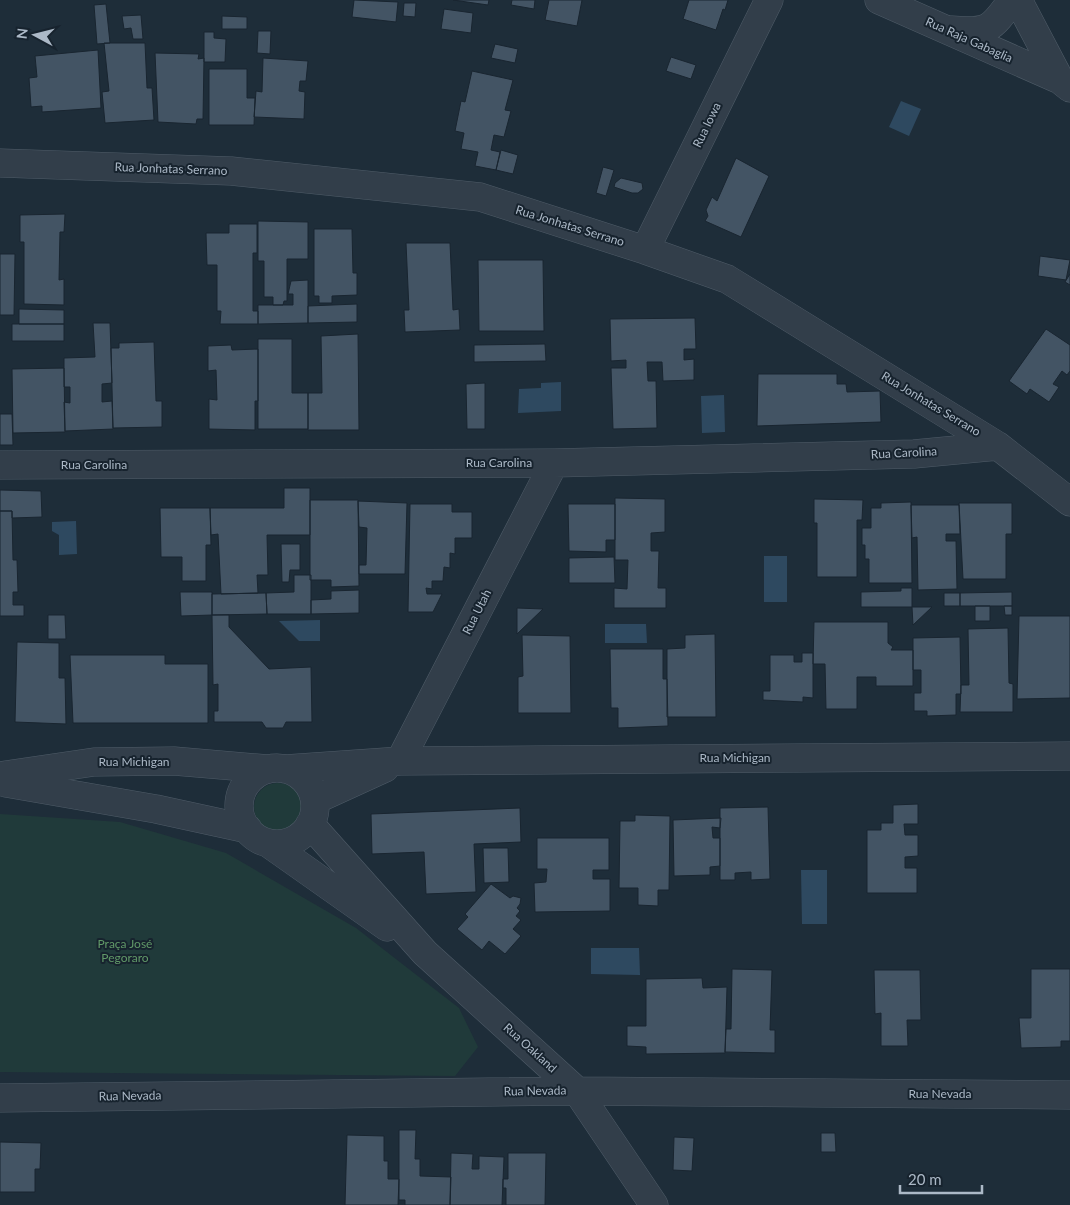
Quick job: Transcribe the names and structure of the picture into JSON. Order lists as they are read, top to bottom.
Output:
{
  "streets": {
    "street": [
      "Rua Raja Gabaglia",
      "Rua Iowa",
      "Rua Jonhatas Serrano",
      "Rua Carolina",
      "Rua Utah",
      "Rua Michigan",
      "Rua Oakland",
      "Rua Nevada"
    ]
  },
  "crossings": [
    ["Rua Iowa", "Rua Jonhatas Serrano"],
    ["Rua Jonhatas Serrano", "Rua Carolina"],
    ["Rua Carolina", "Rua Utah"],
    ["Rua Utah", "Rua Michigan"],
    ["Rua Michigan", "Rua Oakland"],
    ["Rua Oakland", "Rua Nevada"]
  ],
  "parks": ["Praça José Pegoraro"],
  "scale_bar": "20 m",
  "north": "left"
}
